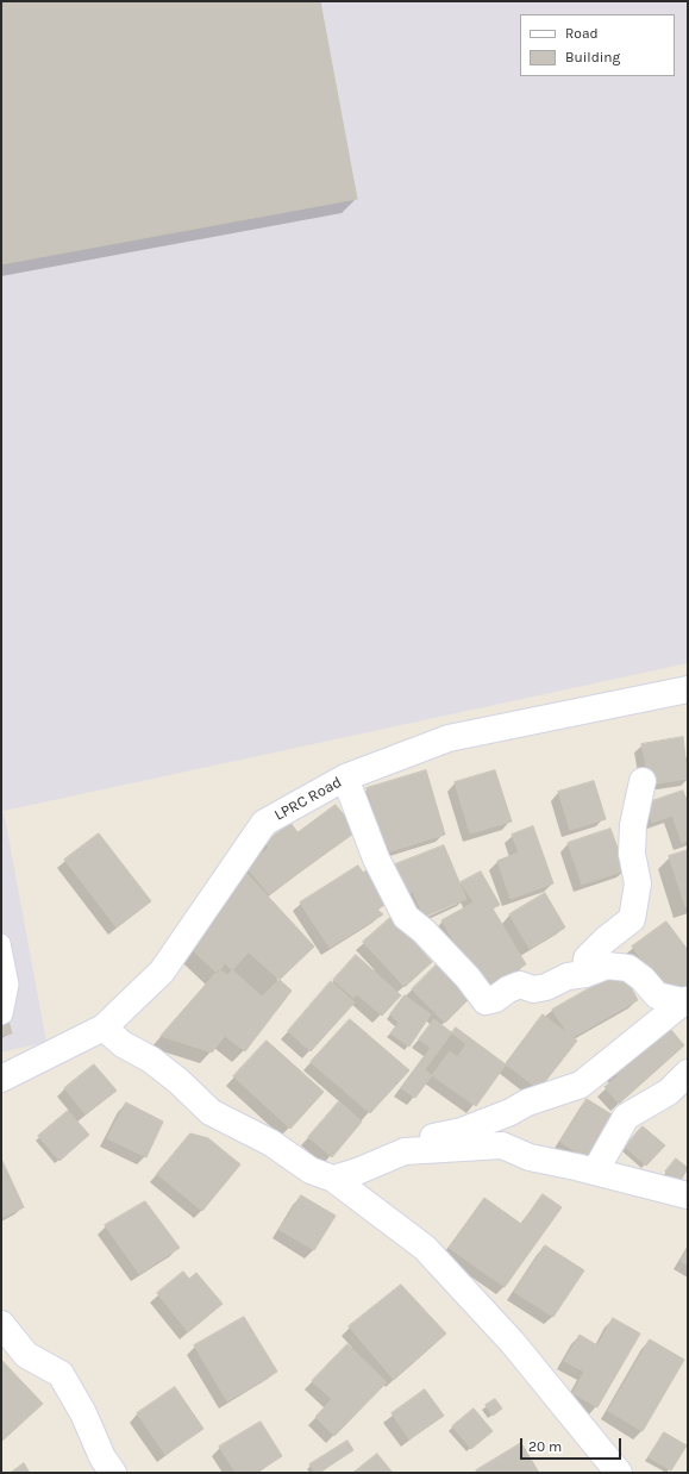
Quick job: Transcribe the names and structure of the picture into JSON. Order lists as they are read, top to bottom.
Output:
{
  "streets": {
    "street": ["LPRC Road"]
  },
  "legend": ["Road", "Building"],
  "scale_bar": "20 m"
}
